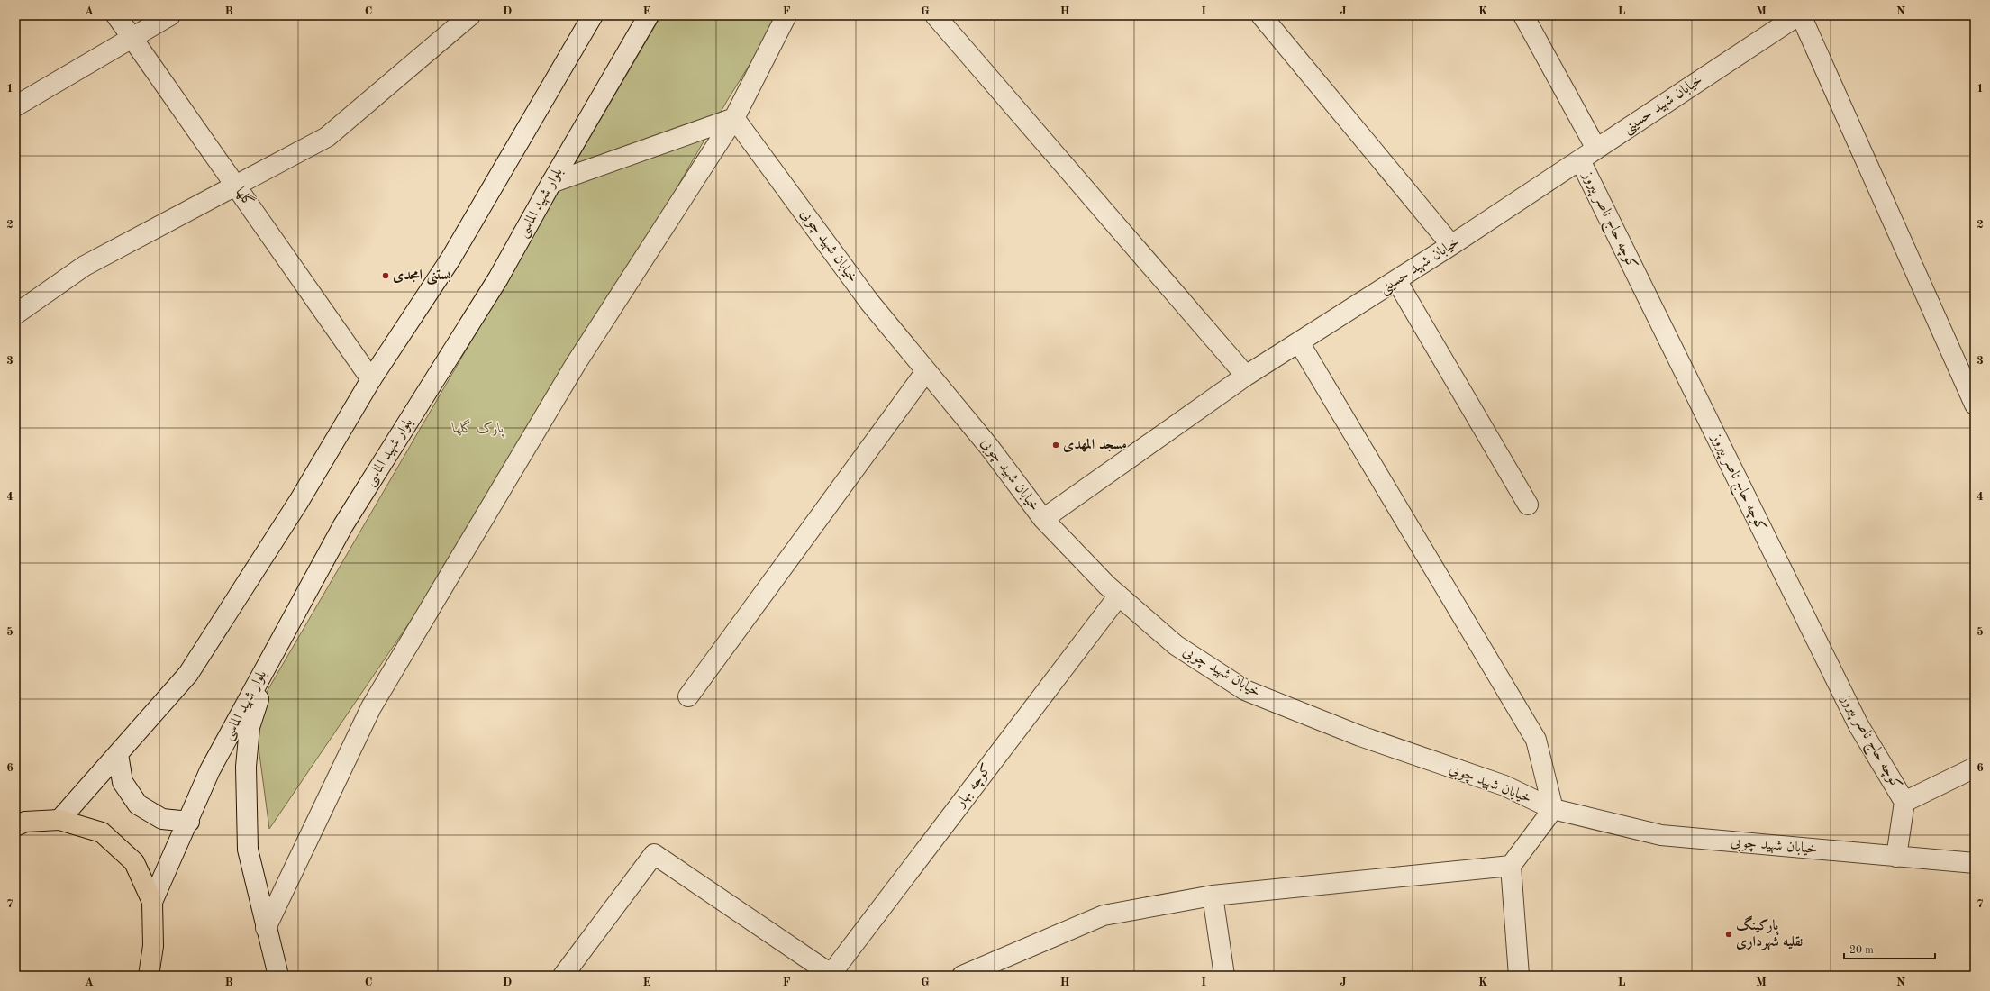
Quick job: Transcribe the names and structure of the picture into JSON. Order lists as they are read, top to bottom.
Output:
{
  "streets": {
    "street": [
      "خیابان شهید حسینی",
      "گلها",
      "بلوار شهید الماسی",
      "کوچه حاج ناصر پیروز",
      "خیابان شهید چوبی",
      "کوچه بهار"
    ]
  },
  "crossings": [
    ["خیابان شهید حسینی", "کوچه حاج ناصر پیروز"],
    ["خیابان شهید حسینی", "خیابان شهید چوبی"],
    ["خیابان شهید چوبی", "کوچه بهار"]
  ],
  "parks": ["پارک گلها"],
  "places": ["بستنی امجدی", "مسجد المهدی", "پارکینگ نقلیه شهرداری"],
  "scale_bar": "20 m",
  "grid": {
    "columns": [
      "A",
      "B",
      "C",
      "D",
      "E",
      "F",
      "G",
      "H",
      "I",
      "J",
      "K",
      "L",
      "M",
      "N"
    ],
    "rows": [
      "1",
      "2",
      "3",
      "4",
      "5",
      "6",
      "7"
    ]
  }
}
